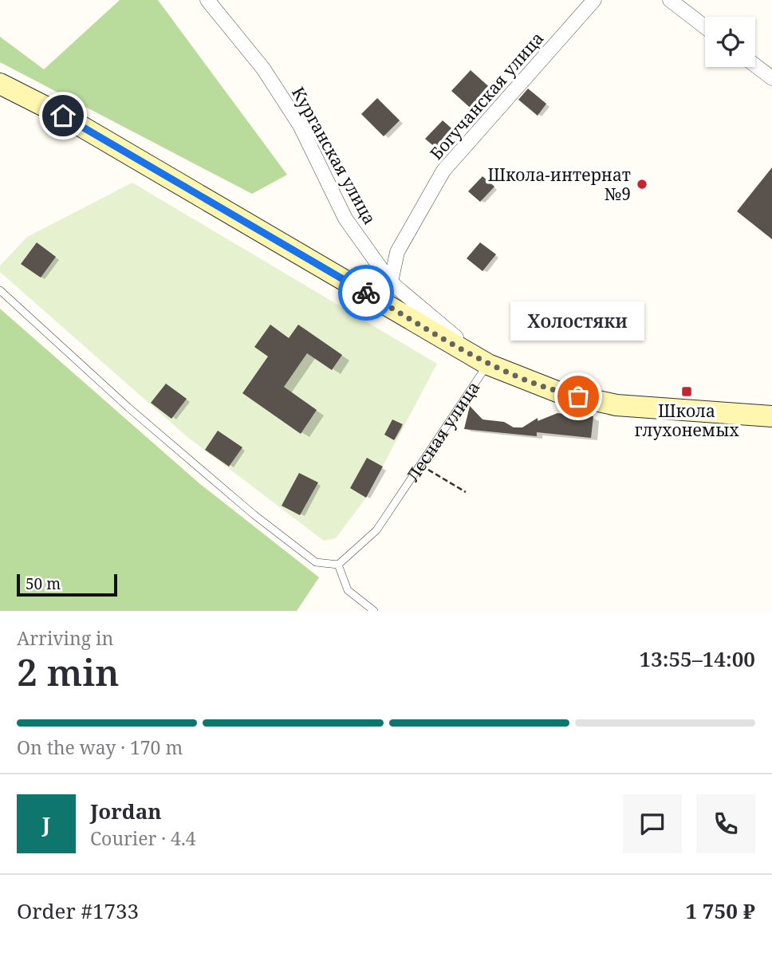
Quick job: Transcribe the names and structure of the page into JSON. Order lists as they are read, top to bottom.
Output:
{
  "streets": {
    "main road": ["Лесная улица"],
    "street": ["Богучанская улица", "Курганская улица"]
  },
  "crossings": [
    ["Богучанская улица", "Курганская улица"],
    ["Курганская улица", "Лесная улица"]
  ],
  "places": {
    "other": ["Школа-интернат №9", "Холостяки"],
    "transit": ["Школа глухонемых"]
  },
  "scale_bar": "50 m",
  "page": {
    "bubble": "Холостяки",
    "scale": "50 m",
    "heading": ["2 min", "Arriving in", "13:55–14:00"],
    "panel": [
      "Jordan",
      "Courier · 4.4",
      "Order #1733",
      "1 750 ₽"
    ],
    "bar": "On the way · 170 m",
    "round": "J"
  }
}
